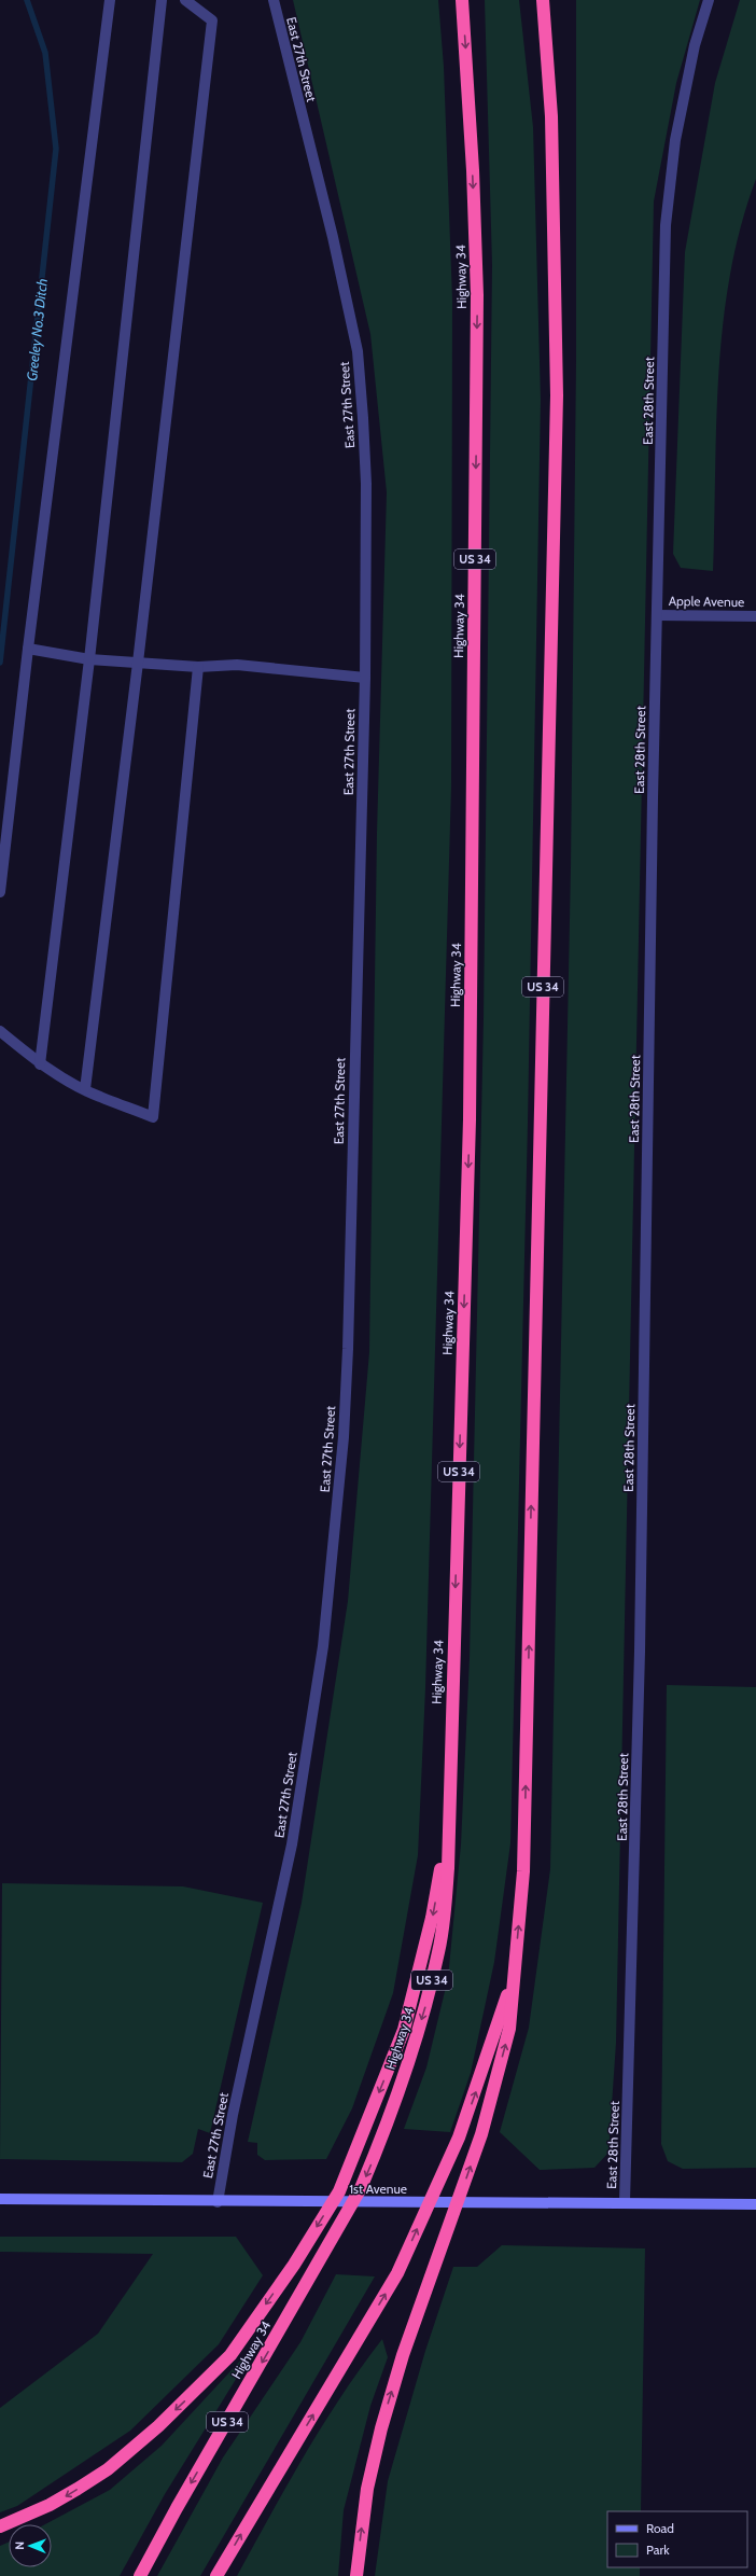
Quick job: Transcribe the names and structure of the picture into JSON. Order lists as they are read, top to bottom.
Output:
{
  "streets": {
    "highway": ["Highway 34", "US 34"],
    "main road": ["1st Avenue"],
    "street": ["East 27th Street", "East 28th Street", "Apple Avenue"]
  },
  "crossings": [
    ["East 27th Street", "1st Avenue"],
    ["East 28th Street", "Apple Avenue"],
    ["East 28th Street", "1st Avenue"]
  ],
  "water": ["Greeley No.3 Ditch"],
  "legend": ["Road", "Park"],
  "north": "left"
}
